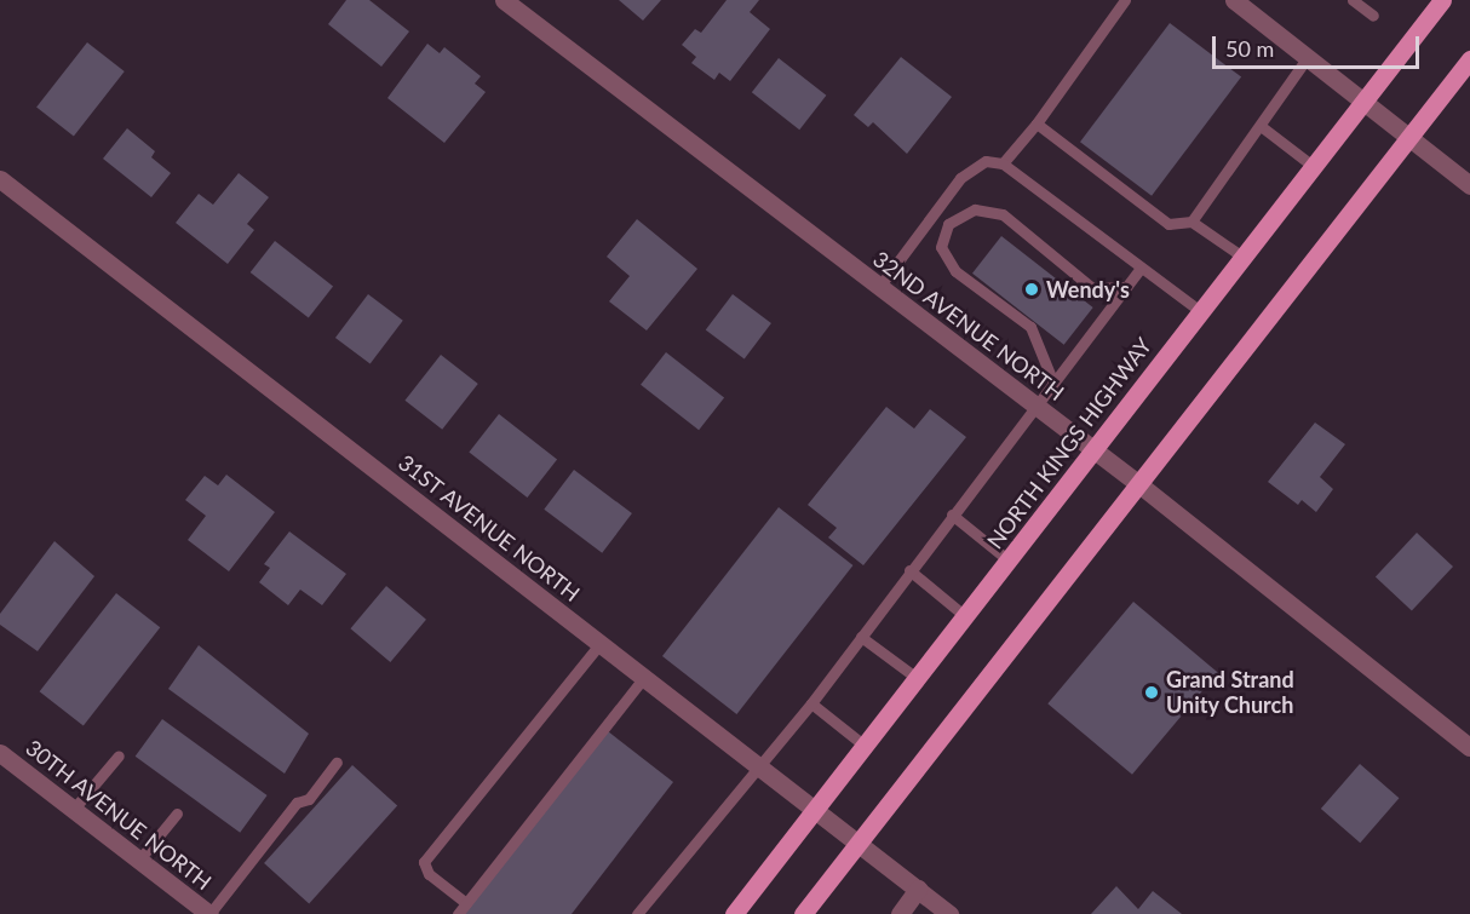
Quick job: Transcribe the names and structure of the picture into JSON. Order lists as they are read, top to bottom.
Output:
{
  "streets": {
    "main road": ["NORTH KINGS HIGHWAY"],
    "street": ["32ND AVENUE NORTH", "31ST AVENUE NORTH", "30TH AVENUE NORTH"]
  },
  "crossings": [
    ["32ND AVENUE NORTH", "NORTH KINGS HIGHWAY"],
    ["NORTH KINGS HIGHWAY", "31ST AVENUE NORTH"]
  ],
  "places": ["Wendy's", "Grand Strand Unity Church"],
  "scale_bar": "50 m"
}
